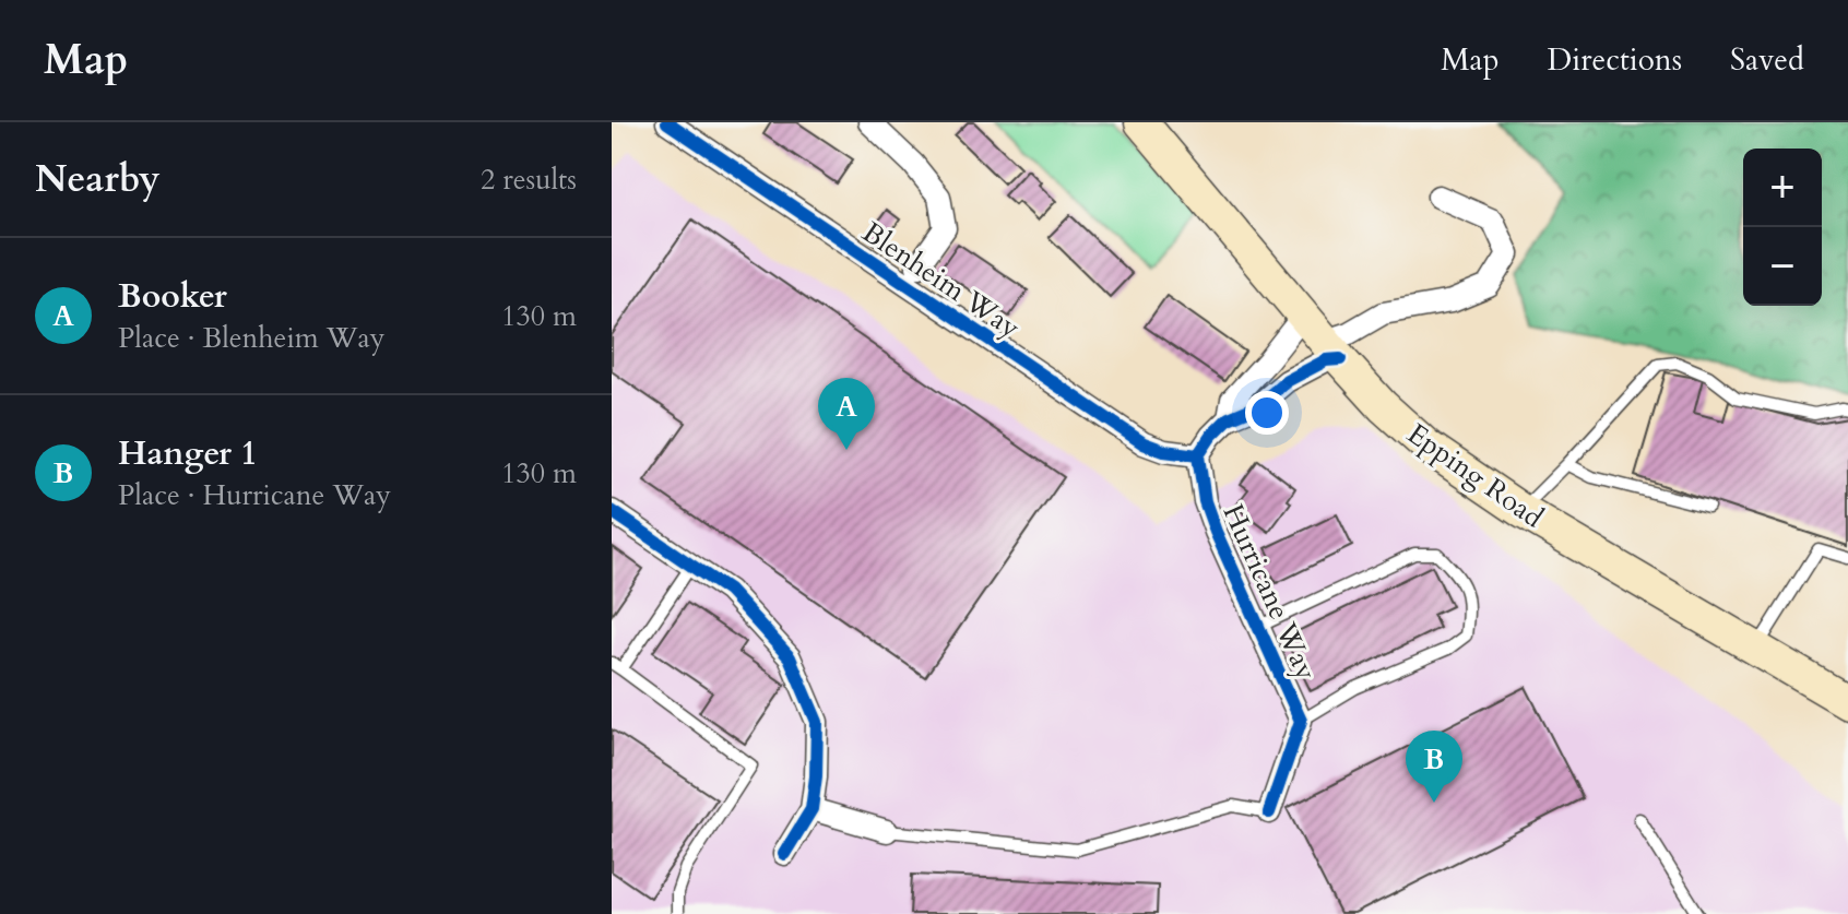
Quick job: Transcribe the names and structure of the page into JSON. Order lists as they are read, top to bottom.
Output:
{
  "streets": {
    "main road": ["Epping Road"],
    "street": ["Blenheim Way", "Hurricane Way"]
  },
  "crossings": [
    ["Blenheim Way", "Hurricane Way"]
  ],
  "page": {
    "header": "Map",
    "nav": ["Map", "Directions", "Saved"],
    "heading": ["Nearby", "2 results"],
    "map_buttons": ["+", "−"],
    "list": [
      {
        "mark": "A",
        "name": "Booker",
        "note": "Place · Blenheim Way",
        "value": "130 m"
      },
      {
        "mark": "B",
        "name": "Hanger 1",
        "note": "Place · Hurricane Way",
        "value": "130 m"
      }
    ],
    "pins": ["A", "B"]
  }
}
